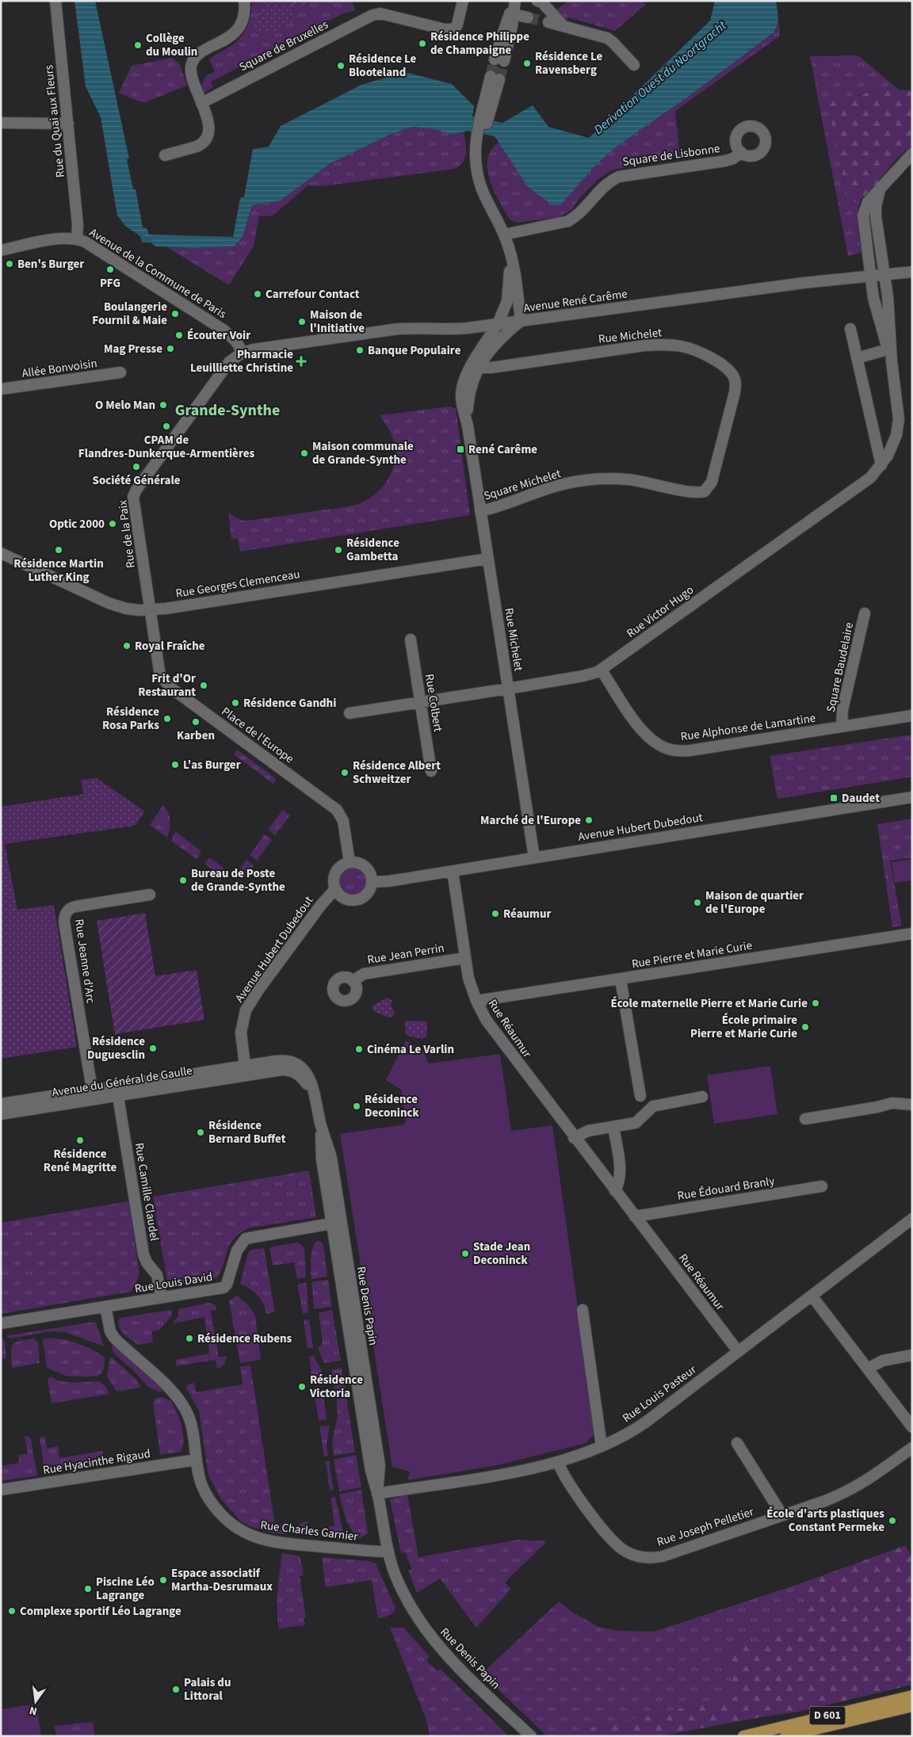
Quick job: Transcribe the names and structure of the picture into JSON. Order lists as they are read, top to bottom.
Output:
{
  "streets": {
    "main road": ["D 601"],
    "street": [
      "Square de Bruxelles",
      "Rue du Quai aux Fleurs",
      "Square de Lisbonne",
      "Avenue de la Commune de Paris",
      "Avenue René Carême",
      "Rue Michelet",
      "Allée Bonvoisin",
      "Square Michelet",
      "Rue de la Paix",
      "Rue Georges Clemenceau",
      "Rue Victor Hugo",
      "Square Baudelaire",
      "Rue Colbert",
      "Rue Alphonse de Lamartine",
      "Place de l'Europe",
      "Avenue Hubert Dubedout",
      "Rue Jean Perrin",
      "Rue Pierre et Marie Curie",
      "Rue Jeanne d'Arc",
      "Rue Réaumur",
      "Avenue du Général de Gaulle",
      "Rue Édouard Branly",
      "Rue Camille Claudel",
      "Rue Louis David",
      "Rue Denis Papin",
      "Rue Louis Pasteur",
      "Rue Hyacinthe Rigaud",
      "Rue Joseph Pelletier",
      "Rue Charles Garnier"
    ]
  },
  "crossings": [
    ["Rue du Quai aux Fleurs", "Avenue de la Commune de Paris"],
    ["Avenue de la Commune de Paris", "Avenue René Carême"],
    ["Avenue de la Commune de Paris", "Rue de la Paix"],
    ["Avenue René Carême", "Rue Michelet"],
    ["Avenue René Carême", "Rue de la Paix"],
    ["Avenue René Carême", "Rue Victor Hugo"],
    ["Rue Michelet", "Square Michelet"],
    ["Rue Michelet", "Rue Georges Clemenceau"],
    ["Rue Michelet", "Rue Victor Hugo"],
    ["Rue Michelet", "Avenue Hubert Dubedout"],
    ["Rue de la Paix", "Rue Georges Clemenceau"],
    ["Rue de la Paix", "Place de l'Europe"],
    ["Rue Victor Hugo", "Rue Colbert"],
    ["Rue Victor Hugo", "Rue Alphonse de Lamartine"],
    ["Square Baudelaire", "Rue Alphonse de Lamartine"],
    ["Place de l'Europe", "Avenue Hubert Dubedout"],
    ["Avenue Hubert Dubedout", "Rue Réaumur"],
    ["Avenue Hubert Dubedout", "Avenue du Général de Gaulle"],
    ["Avenue Hubert Dubedout", "Rue Denis Papin"],
    ["Rue Jean Perrin", "Rue Réaumur"],
    ["Rue Pierre et Marie Curie", "Rue Réaumur"],
    ["Rue Jeanne d'Arc", "Avenue du Général de Gaulle"],
    ["Rue Réaumur", "Rue Édouard Branly"],
    ["Rue Réaumur", "Rue Louis Pasteur"],
    ["Avenue du Général de Gaulle", "Rue Camille Claudel"],
    ["Avenue du Général de Gaulle", "Rue Denis Papin"],
    ["Rue Camille Claudel", "Rue Louis David"],
    ["Rue Louis David", "Rue Denis Papin"],
    ["Rue Louis David", "Rue Charles Garnier"],
    ["Rue Denis Papin", "Rue Louis Pasteur"],
    ["Rue Denis Papin", "Rue Charles Garnier"],
    ["Rue Louis Pasteur", "Rue Joseph Pelletier"],
    ["Rue Hyacinthe Rigaud", "Rue Charles Garnier"]
  ],
  "districts": ["Grande-Synthe"],
  "water": ["Derivation Ouest du Noortgracht"],
  "places": {
    "other": [
      "Résidence Philippe de Champaigne",
      "Collège du Moulin",
      "Résidence Le Ravensberg",
      "Résidence Le Blooteland",
      "Ben's Burger",
      "PFG",
      "Carrefour Contact",
      "Boulangerie Fournil & Maie",
      "Maison de l'Initiative",
      "Écouter Voir",
      "Mag Presse",
      "Banque Populaire",
      "O Melo Man",
      "CPAM de Flandres-Dunkerque-Armentières",
      "Maison communale de Grande-Synthe",
      "Société Générale",
      "Optic 2000",
      "Résidence Martin Luther King",
      "Résidence Gambetta",
      "Royal Fraîche",
      "Frit d'Or Restaurant",
      "Résidence Gandhi",
      "Résidence Rosa Parks",
      "Karben",
      "L'as Burger",
      "Résidence Albert Schweitzer",
      "Marché de l'Europe",
      "Bureau de Poste de Grande-Synthe",
      "Maison de quartier de l'Europe",
      "Réaumur",
      "École maternelle Pierre et Marie Curie",
      "École primaire Pierre et Marie Curie",
      "Résidence Duguesclin",
      "Cinéma Le Varlin",
      "Résidence Deconinck",
      "Résidence Bernard Buffet",
      "Résidence René Magritte",
      "Stade Jean Deconinck",
      "Résidence Rubens",
      "Résidence Victoria",
      "École d'arts plastiques Constant Permeke",
      "Espace associatif Martha-Desrumaux",
      "Piscine Léo Lagrange",
      "Complexe sportif Léo Lagrange",
      "Palais du Littoral"
    ],
    "health": ["Pharmacie Leuilliette Christine"],
    "transit": ["René Carême", "Daudet"]
  },
  "north": "bottom"
}
